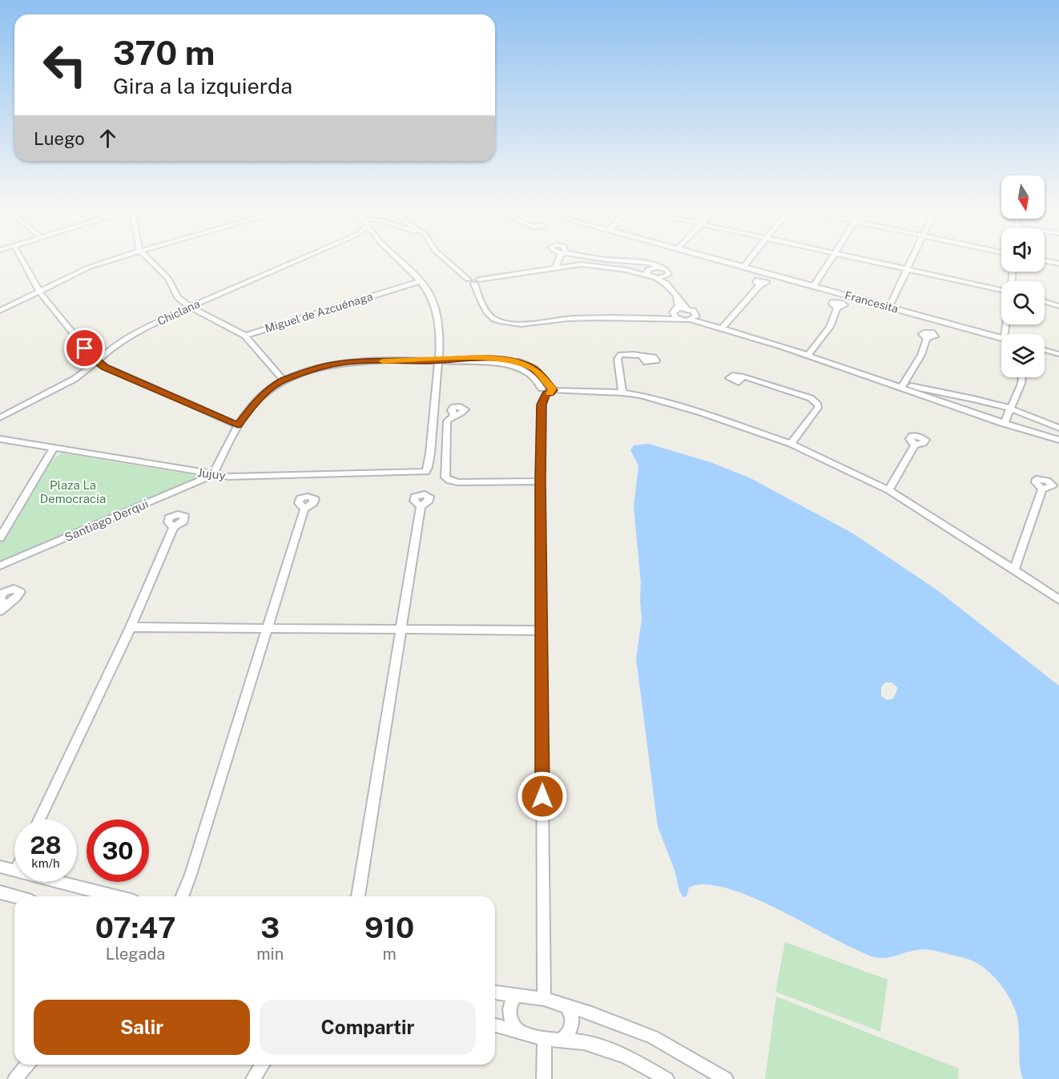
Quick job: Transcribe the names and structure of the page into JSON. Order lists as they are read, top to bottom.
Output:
{
  "streets": {
    "street": [
      "Francesita",
      "Chiclana",
      "Miguel de Azcuénaga",
      "Jujuy",
      "Santiago Derqui"
    ]
  },
  "crossings": [
    ["Jujuy", "Santiago Derqui"]
  ],
  "parks": ["Plaza La Democracia"],
  "north": "bottom",
  "page": {
    "turn": ["370 m", "Gira a la izquierda"],
    "then": "Luego",
    "speed": "28 km/h",
    "limit": "30",
    "eta": [
      "07:47",
      "Llegada",
      "3",
      "min",
      "910",
      "m"
    ],
    "buttons": ["Salir", "Compartir"]
  }
}
